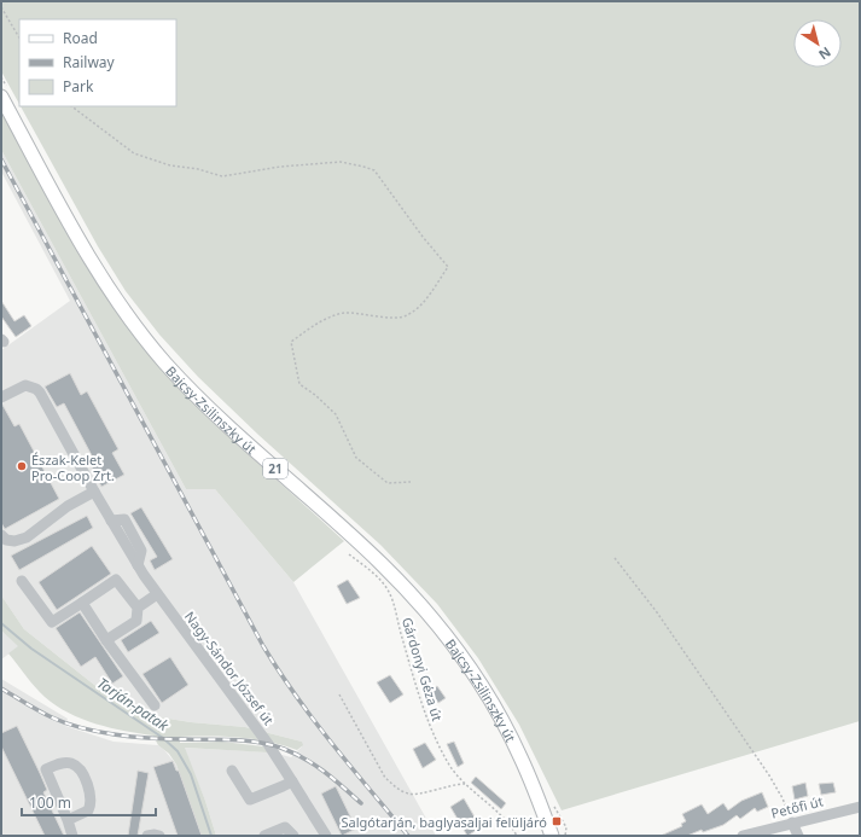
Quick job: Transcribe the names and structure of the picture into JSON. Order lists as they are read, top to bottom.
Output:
{
  "streets": {
    "main road": ["Bajcsy-Zsilinszky út", "21"],
    "street": ["Nagy-Sándor József út", "Petőfi út"],
    "path": ["Gárdonyi Géza út"]
  },
  "water": ["Tarján-patak"],
  "places": {
    "other": ["Észak-Kelet Pro-Coop Zrt."],
    "transit": ["Salgótarján, baglyasaljai felüljáró"]
  },
  "legend": ["Road", "Railway", "Park"],
  "scale_bar": "100 m",
  "north": "bottom right"
}
